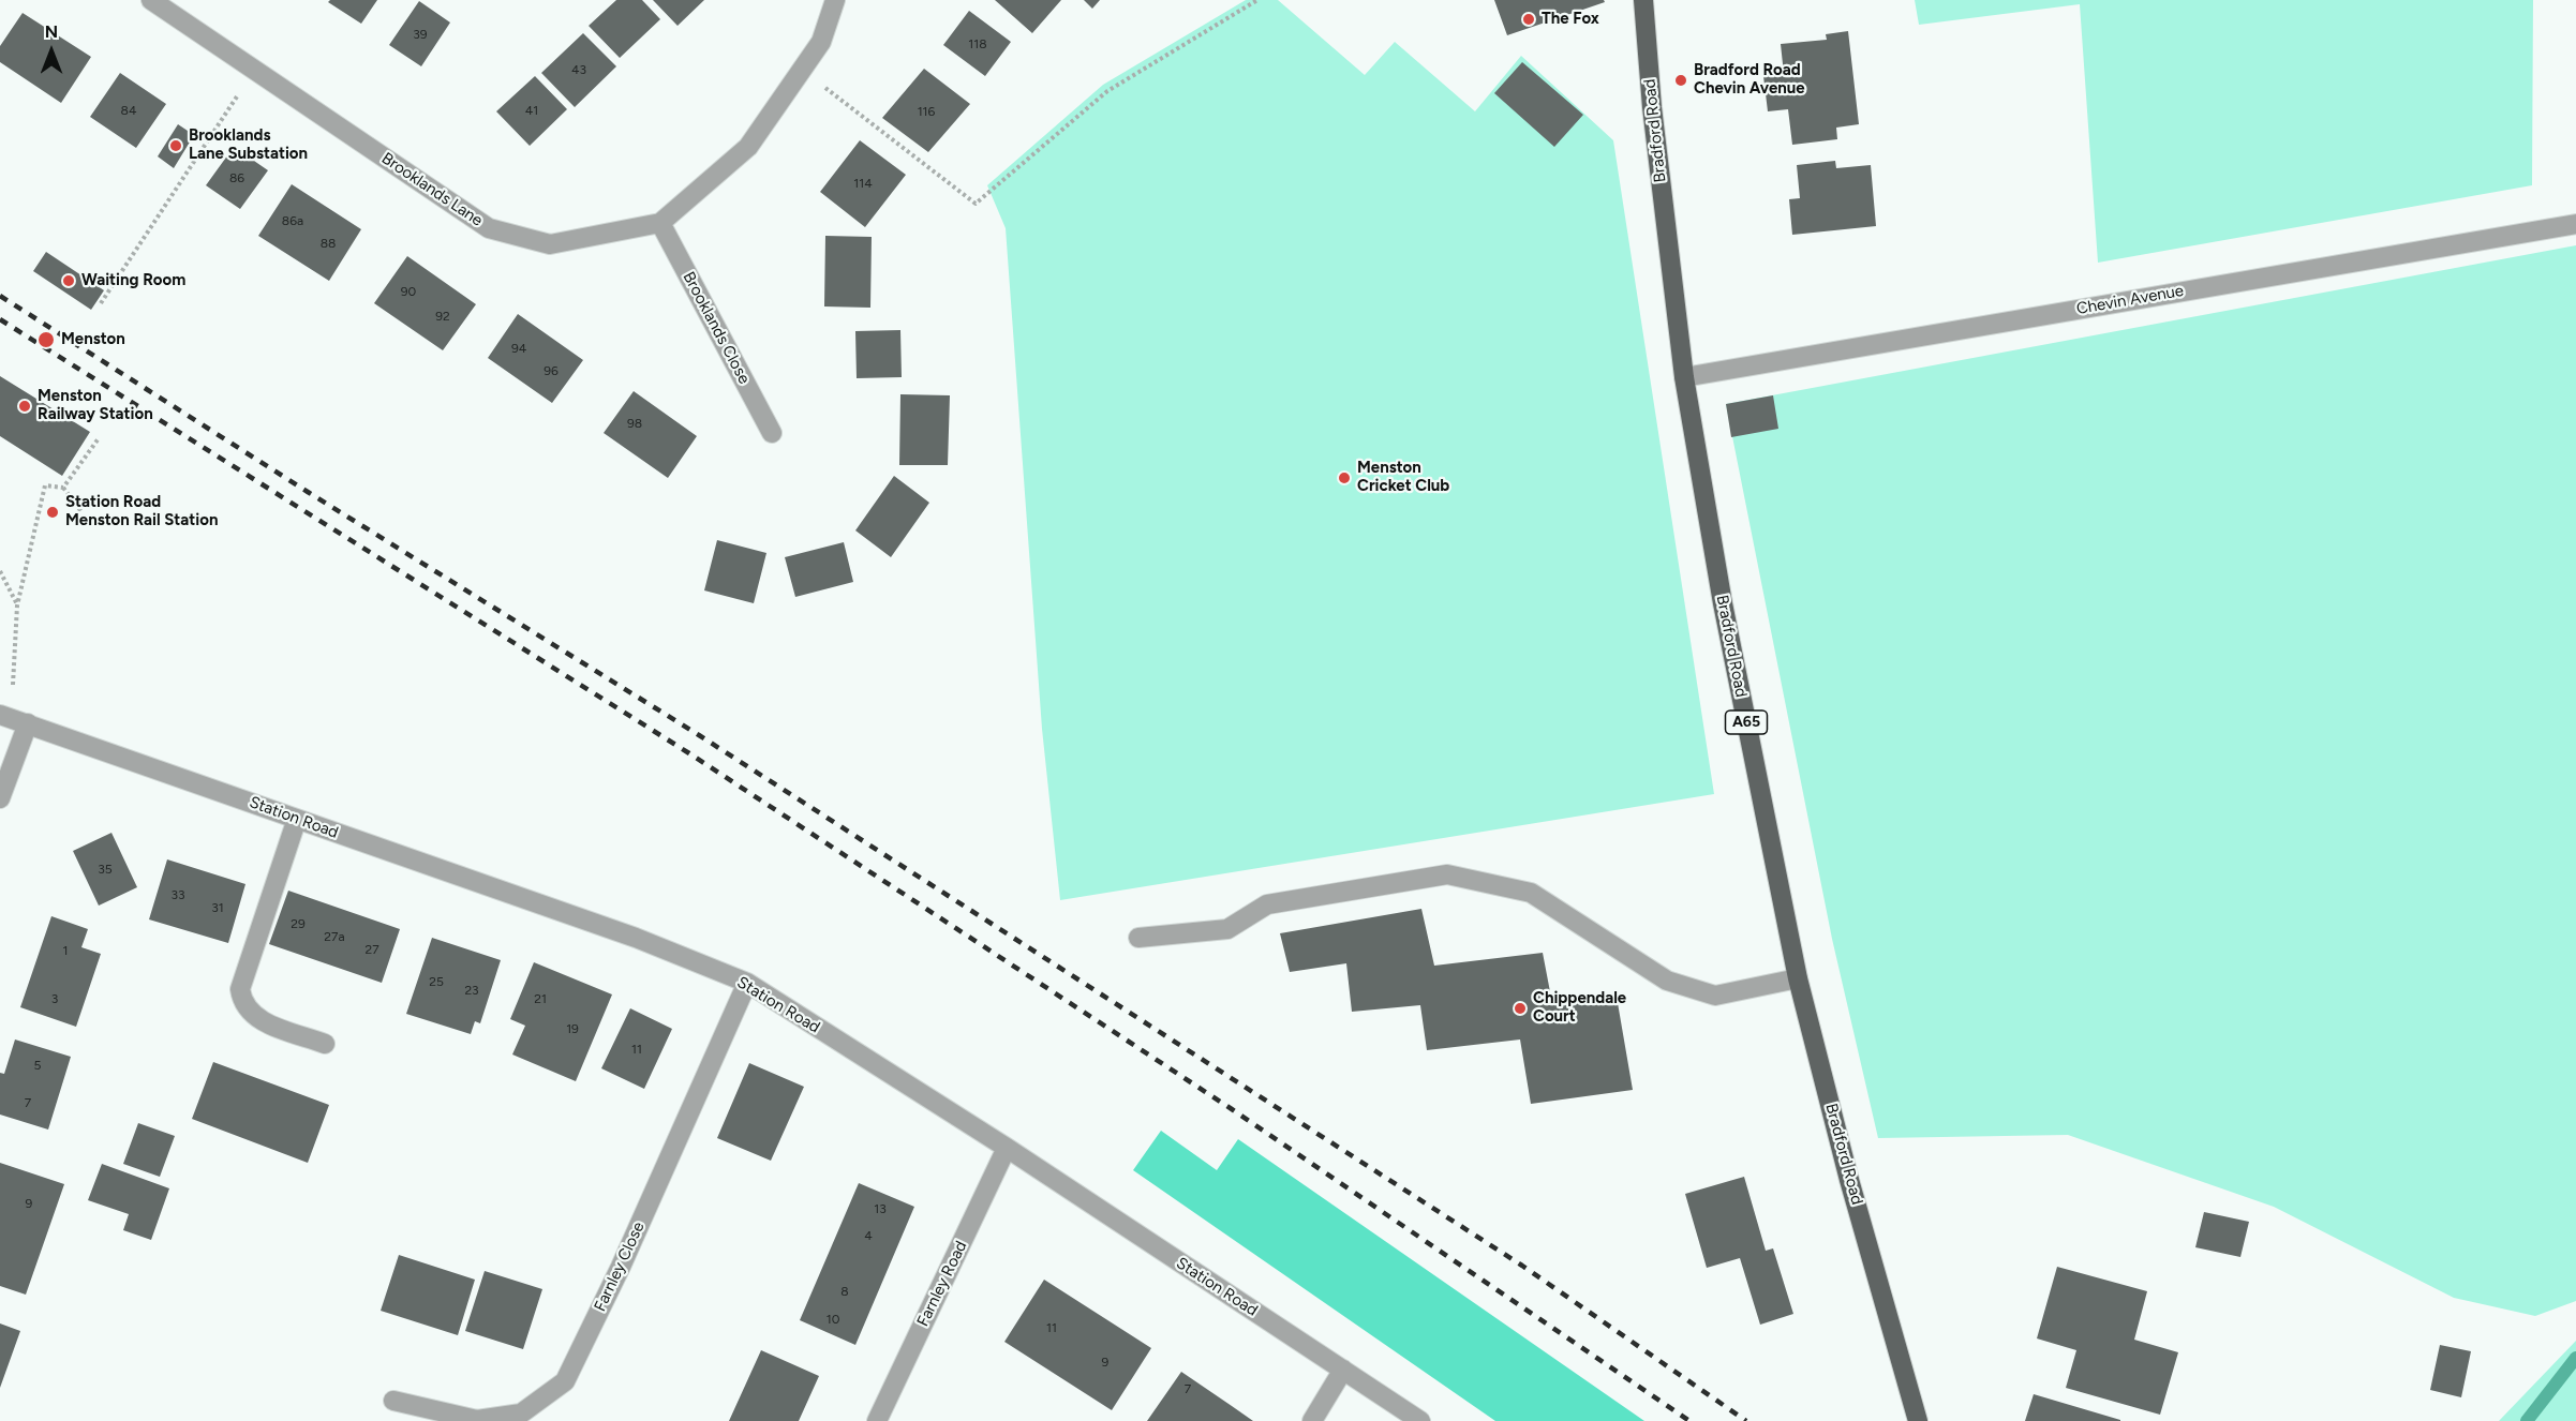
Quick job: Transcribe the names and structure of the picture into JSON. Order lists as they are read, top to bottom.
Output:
{
  "streets": {
    "main road": ["Bradford Road", "A65"],
    "street": [
      "Brooklands Lane",
      "Chevin Avenue",
      "Brooklands Close",
      "Station Road",
      "Farnley Close",
      "Farnley Road"
    ]
  },
  "crossings": [
    ["Bradford Road", "Chevin Avenue"],
    ["Brooklands Lane", "Brooklands Close"],
    ["Station Road", "Farnley Close"],
    ["Station Road", "Farnley Road"]
  ],
  "places": [
    "The Fox",
    "Bradford Road Chevin Avenue",
    "Brooklands Lane Substation",
    "Waiting Room",
    "Menston",
    "Menston Railway Station",
    "Menston Cricket Club",
    "Station Road Menston Rail Station",
    "Chippendale Court"
  ],
  "house_numbers": [
    "39",
    "118",
    "43",
    "84",
    "41",
    "116",
    "86",
    "114",
    "86a",
    "88",
    "90",
    "92",
    "94",
    "96",
    "98",
    "35",
    "33",
    "31",
    "29",
    "27a",
    "27",
    "1",
    "25",
    "23",
    "3",
    "21",
    "19",
    "11",
    "5",
    "7",
    "9",
    "13",
    "4",
    "8",
    "10",
    "11",
    "9",
    "7"
  ],
  "north": "top"
}
